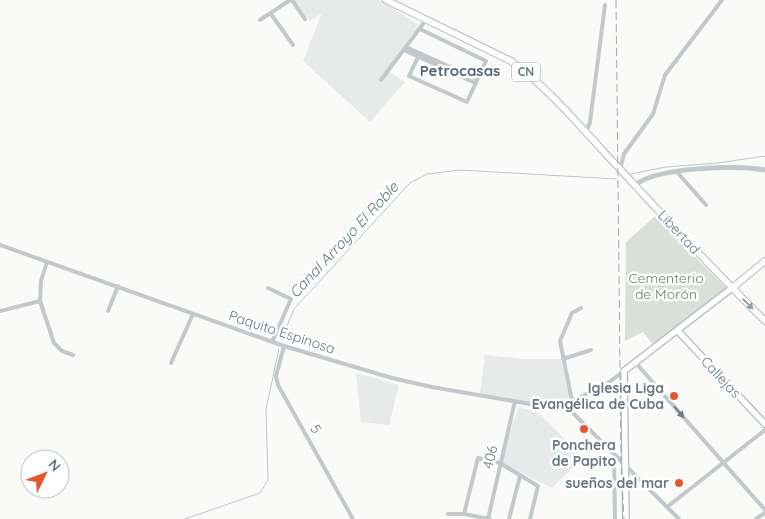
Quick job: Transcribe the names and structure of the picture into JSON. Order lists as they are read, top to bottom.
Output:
{
  "streets": {
    "main road": ["CN", "Libertad", "Callejas"],
    "street": ["Paquito Espinosa", "5", "406"]
  },
  "crossings": [
    ["CN", "Libertad"],
    ["Paquito Espinosa", "5"],
    ["Paquito Espinosa", "406"]
  ],
  "districts": ["Petrocasas"],
  "water": ["Canal Arroyo El Roble"],
  "parks": ["Cementerio de Morón"],
  "places": ["Iglesia Liga Evangélica de Cuba", "Ponchera de Papito", "sueños del mar"],
  "north": "top right"
}
